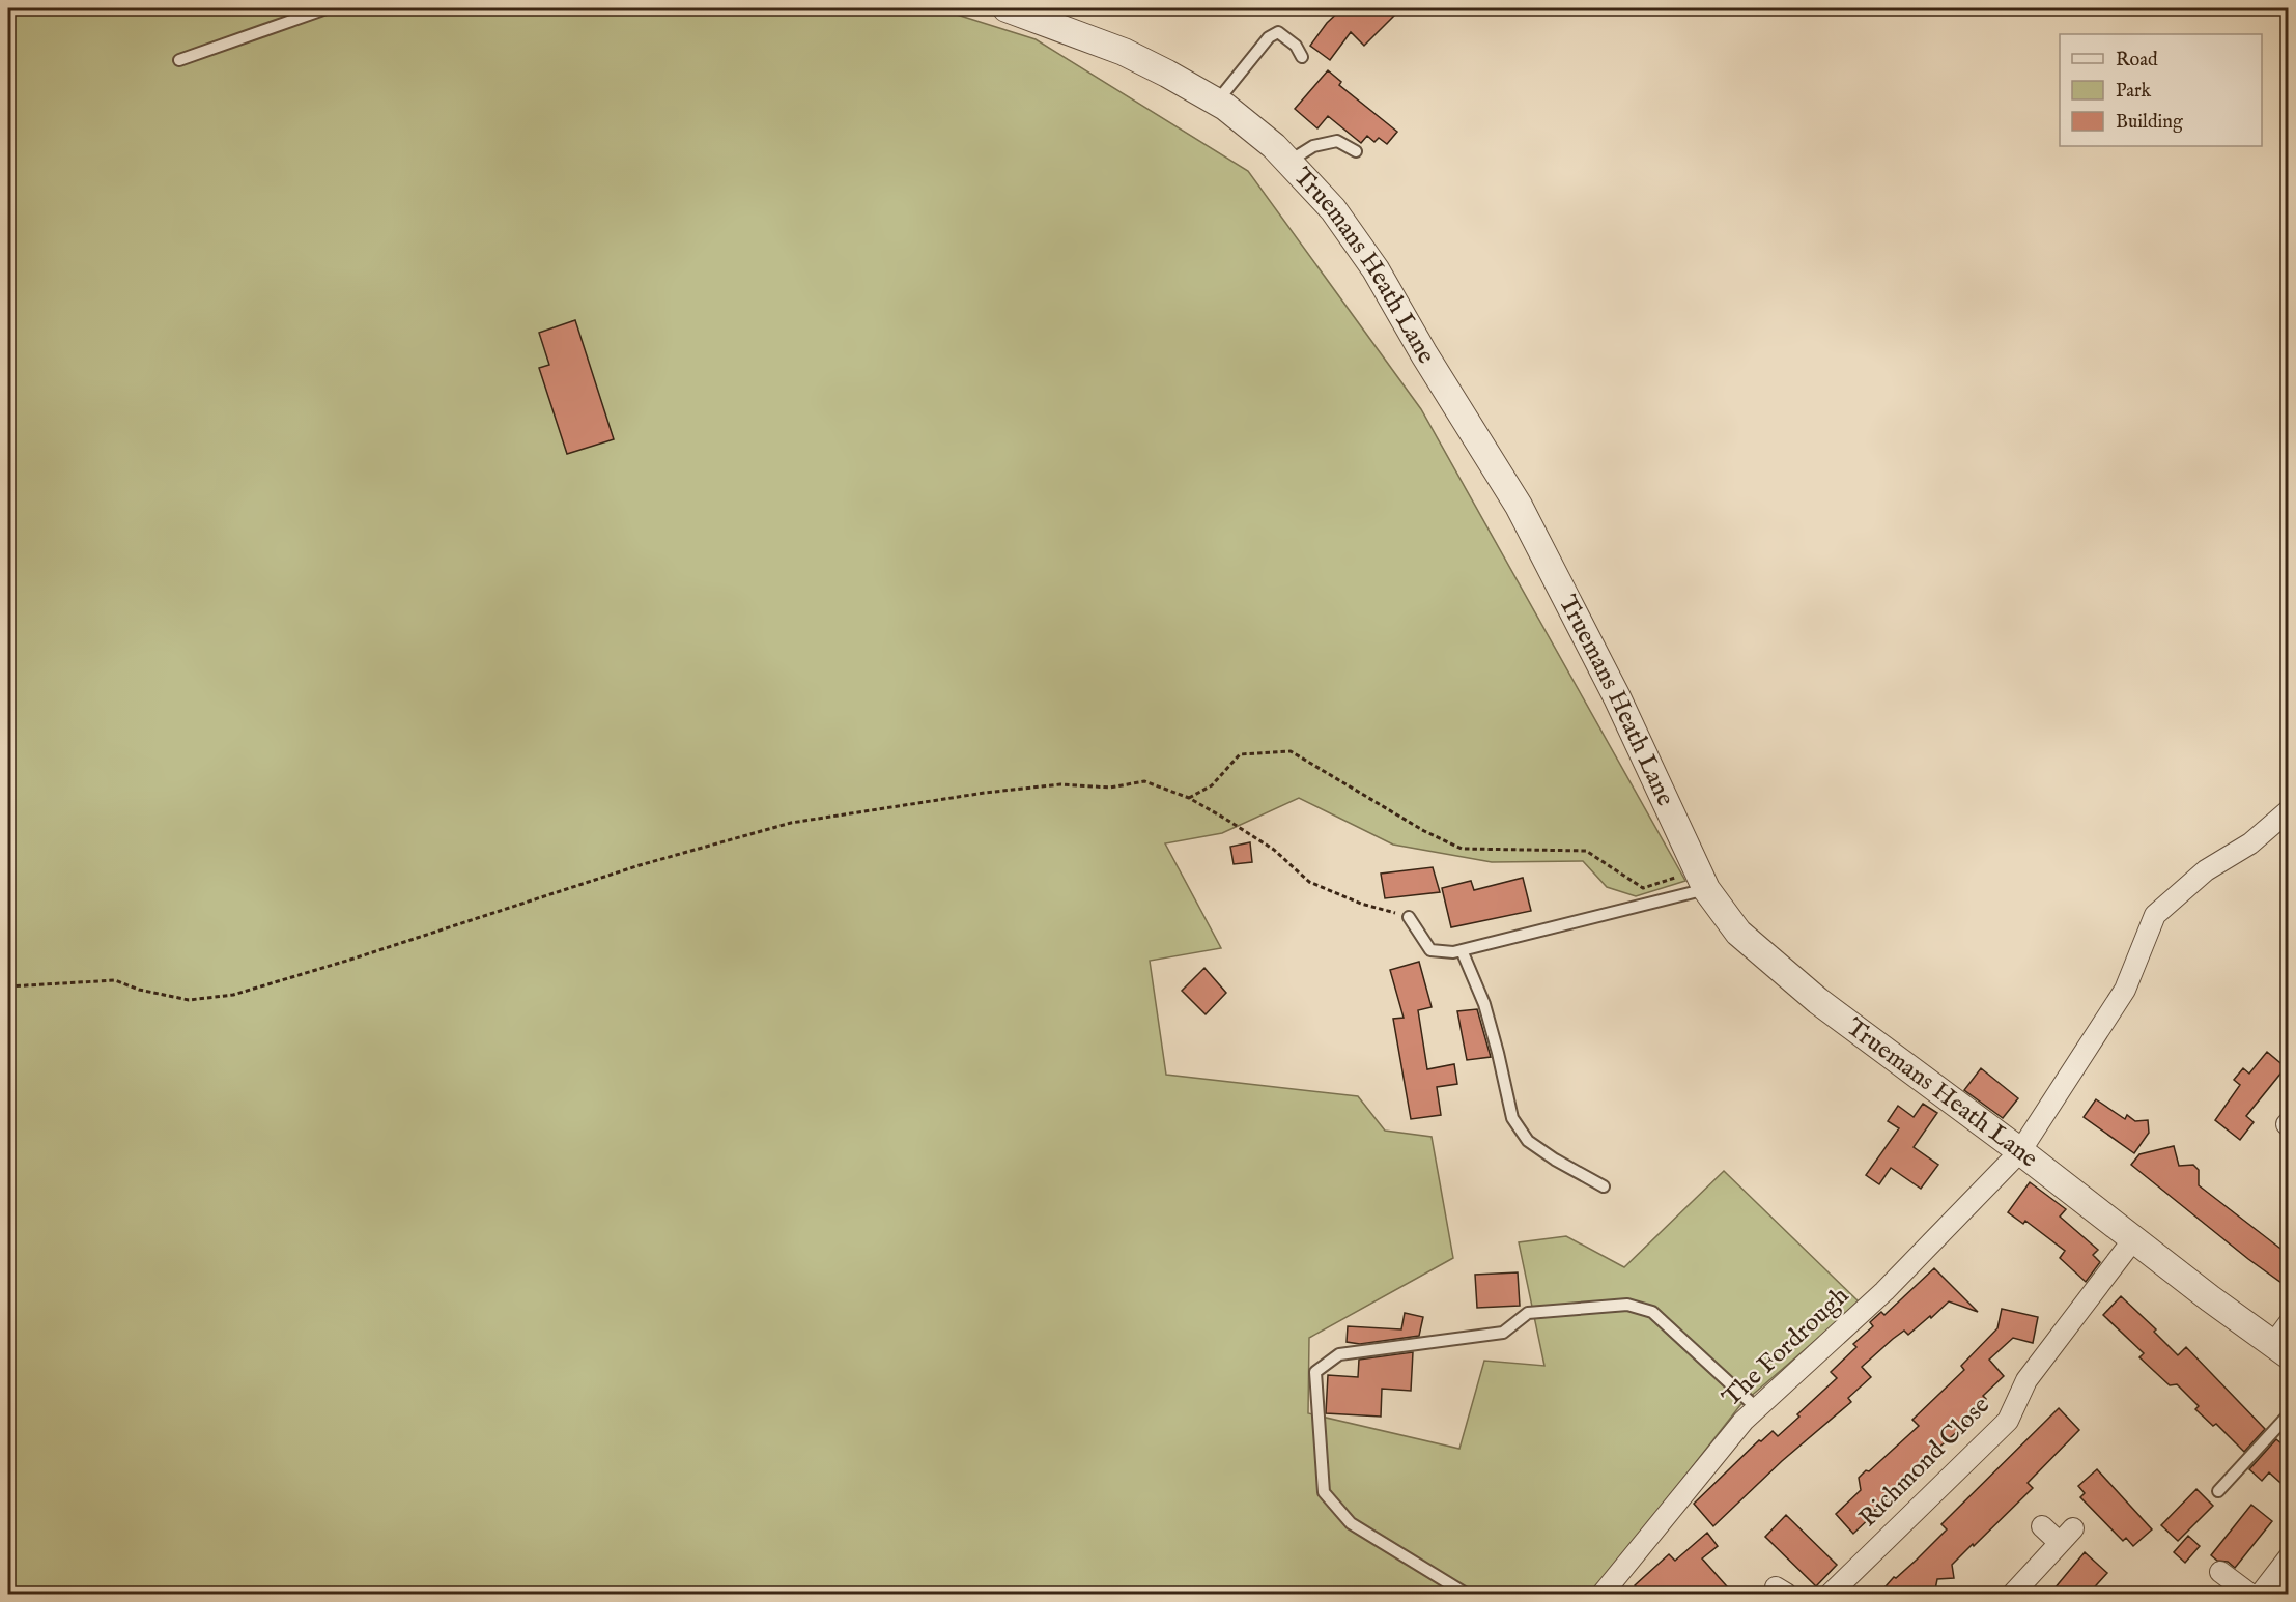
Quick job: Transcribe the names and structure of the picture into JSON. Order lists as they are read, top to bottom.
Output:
{
  "streets": {
    "street": ["Truemans Heath Lane", "The Fordrough", "Richmond Close"]
  },
  "crossings": [
    ["Truemans Heath Lane", "The Fordrough"],
    ["Truemans Heath Lane", "Richmond Close"]
  ],
  "legend": ["Road", "Park", "Building"]
}
